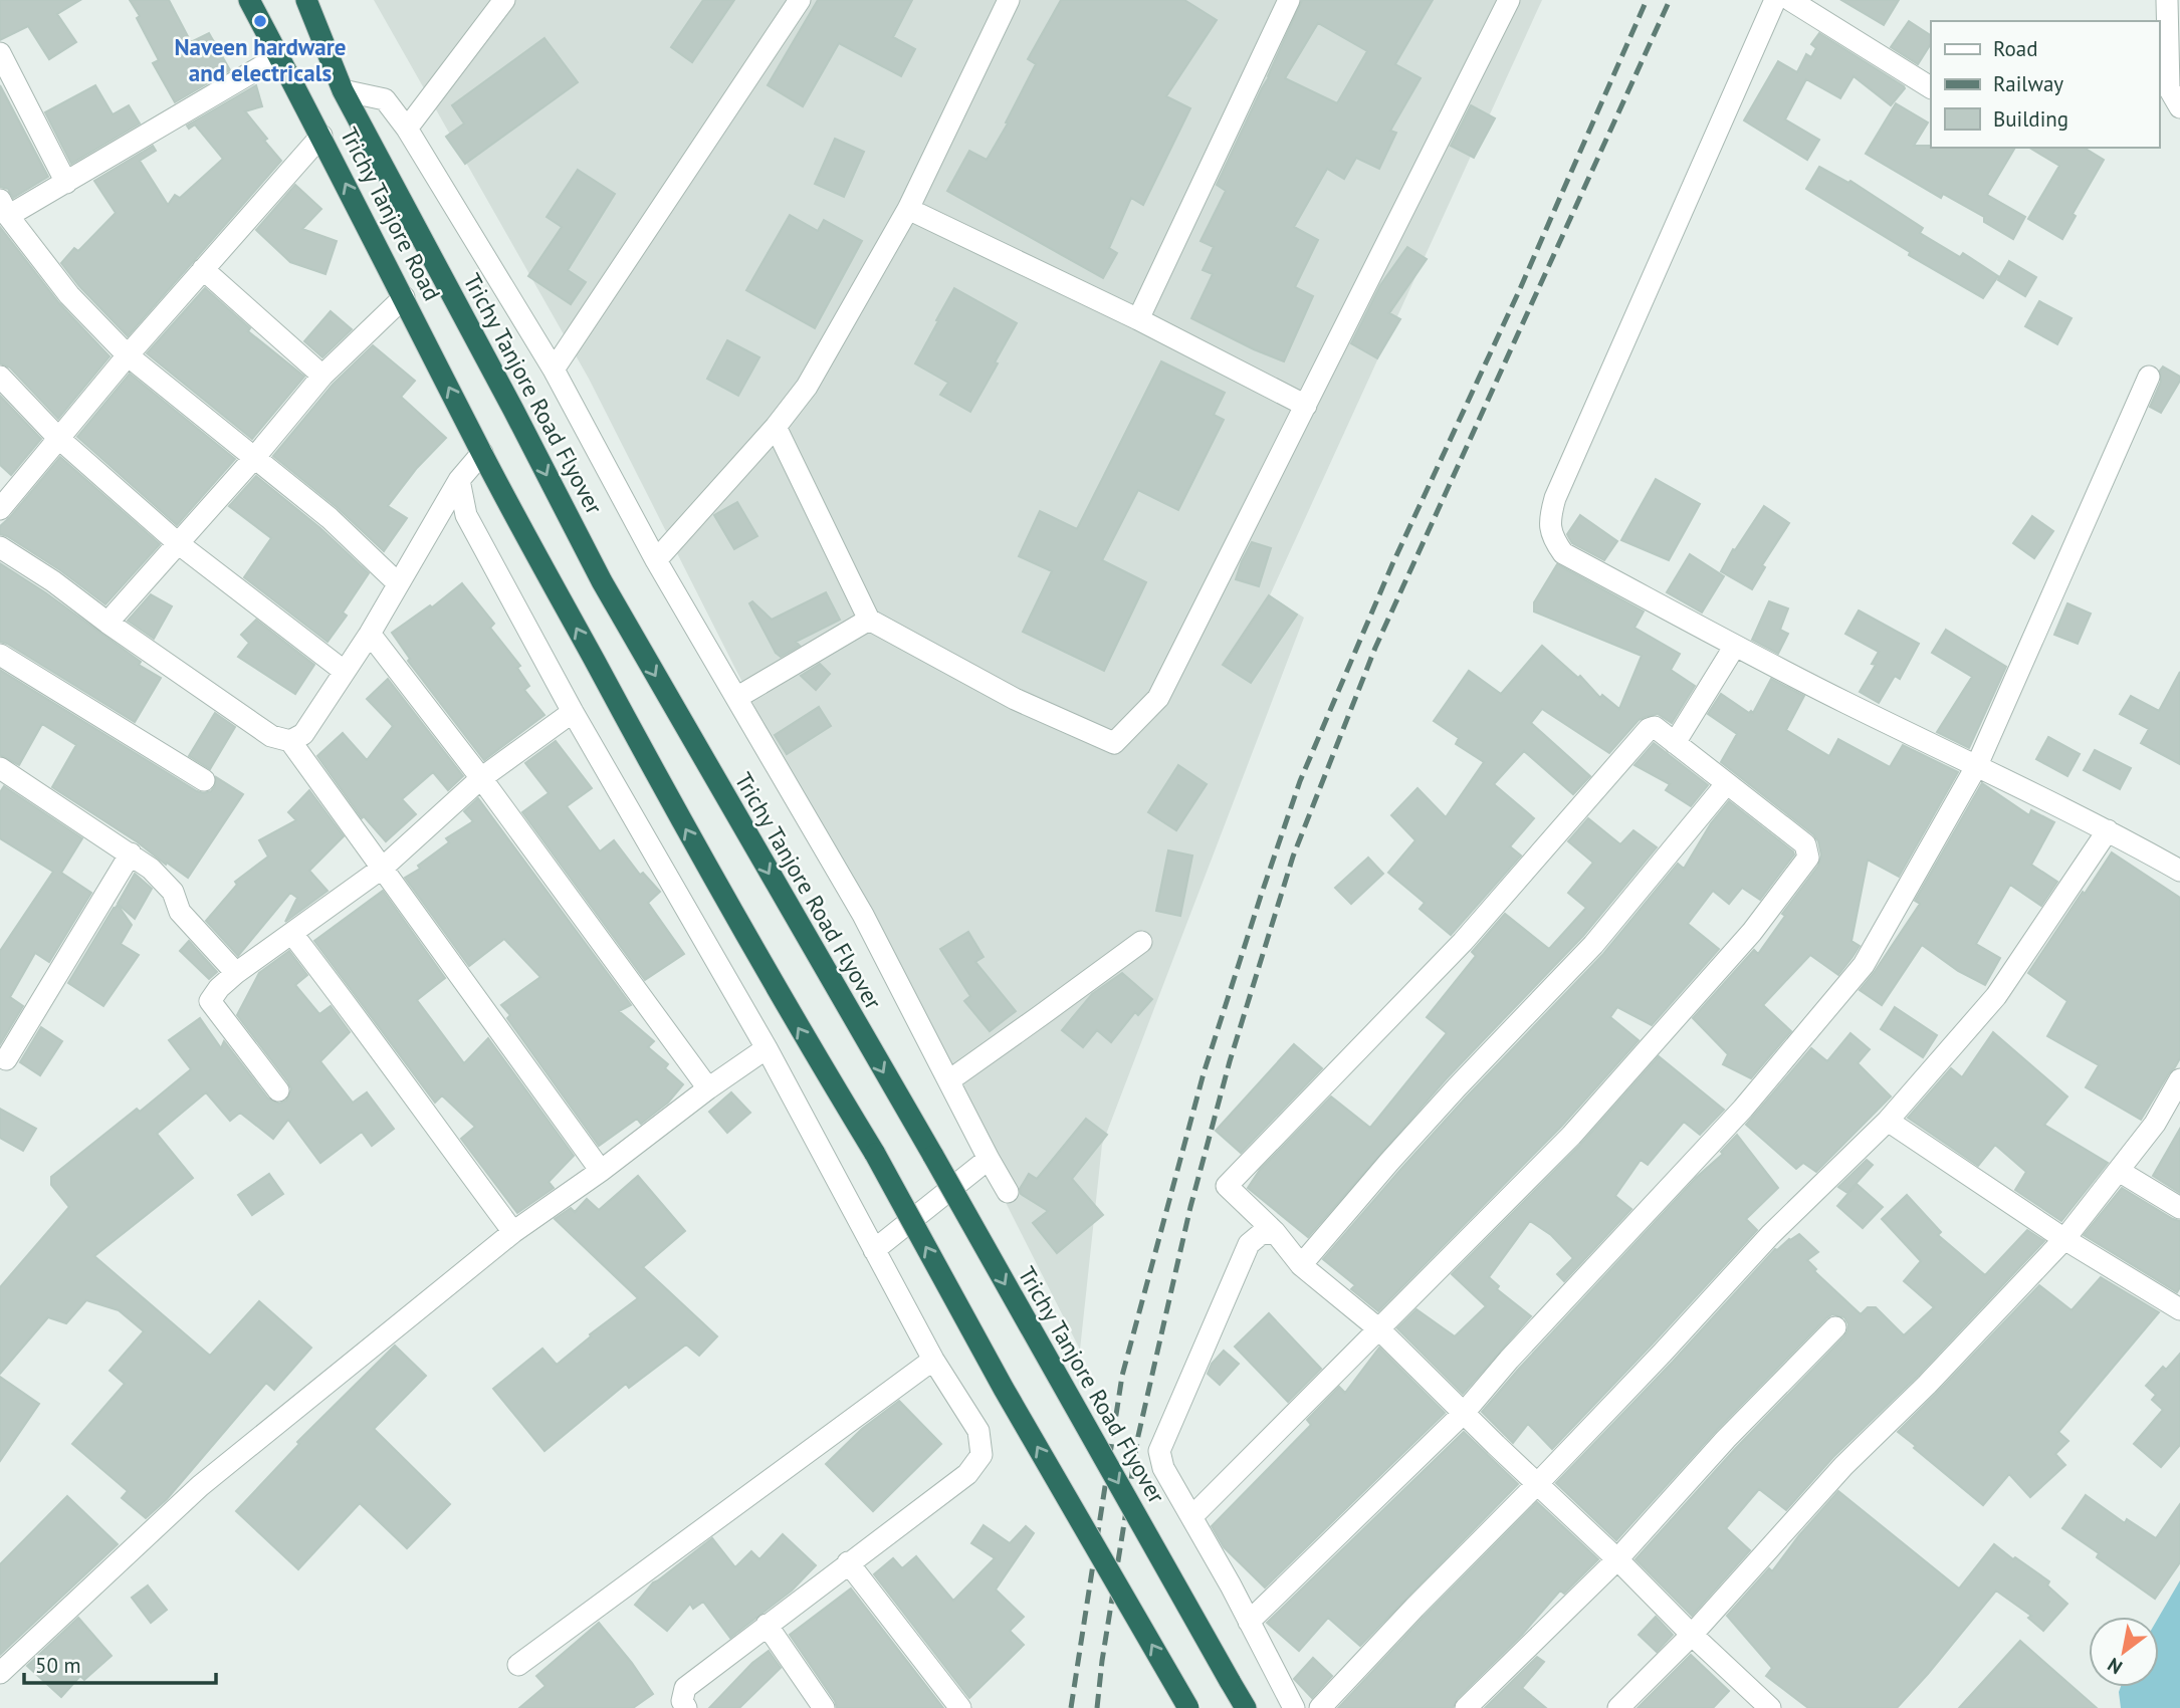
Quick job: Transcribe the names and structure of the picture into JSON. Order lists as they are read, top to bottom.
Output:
{
  "streets": {
    "highway": ["Trichy Tanjore Road", "Trichy Tanjore Road Flyover"]
  },
  "one_way": ["Trichy Tanjore Road", "Trichy Tanjore Road Flyover"],
  "places": ["Naveen hardware and electricals"],
  "legend": ["Road", "Railway", "Building"],
  "scale_bar": "50 m",
  "north": "bottom left"
}
